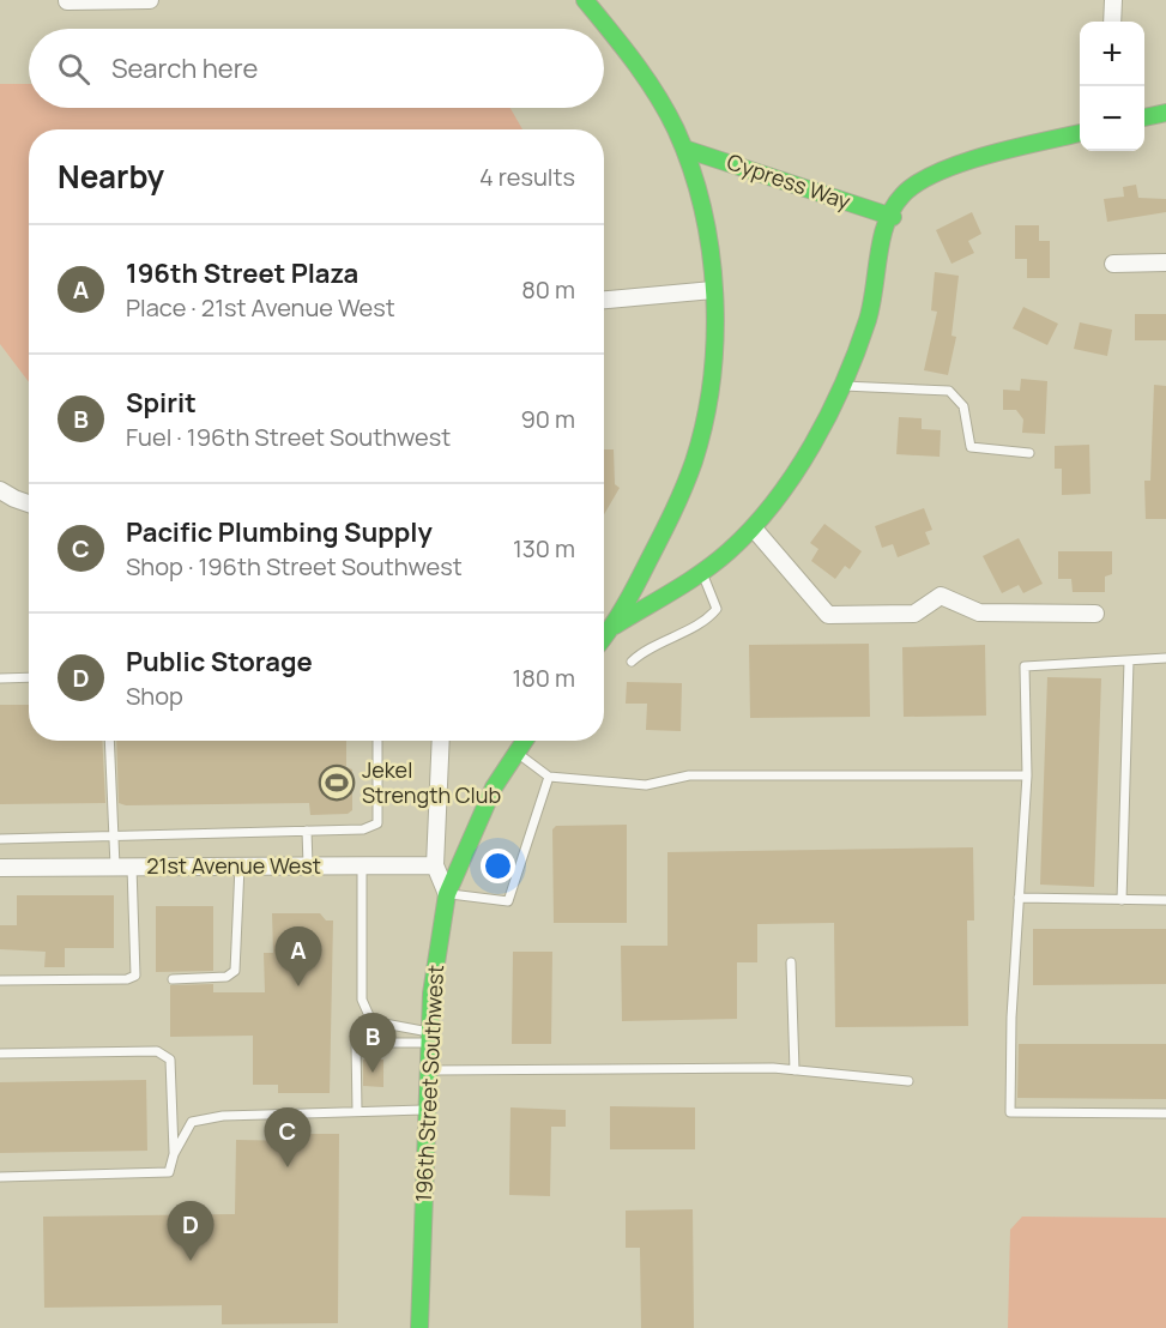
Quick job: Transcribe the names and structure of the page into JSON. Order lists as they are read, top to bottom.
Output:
{
  "streets": {
    "main road": ["Cypress Way", "196th Street Southwest"],
    "street": ["21st Avenue West"]
  },
  "places": {
    "sports": ["Jekel Strength Club"]
  },
  "page": {
    "map_buttons": ["+", "−"],
    "search": "Search here",
    "heading": ["Nearby", "4 results"],
    "list": [
      {
        "mark": "A",
        "name": "196th Street Plaza",
        "note": "Place · 21st Avenue West",
        "value": "80 m"
      },
      {
        "mark": "B",
        "name": "Spirit",
        "note": "Fuel · 196th Street Southwest",
        "value": "90 m"
      },
      {
        "mark": "C",
        "name": "Pacific Plumbing Supply",
        "note": "Shop · 196th Street Southwest",
        "value": "130 m"
      },
      {
        "mark": "D",
        "name": "Public Storage",
        "note": "Shop",
        "value": "180 m"
      }
    ],
    "pins": [
      "A",
      "B",
      "C",
      "D"
    ]
  }
}
